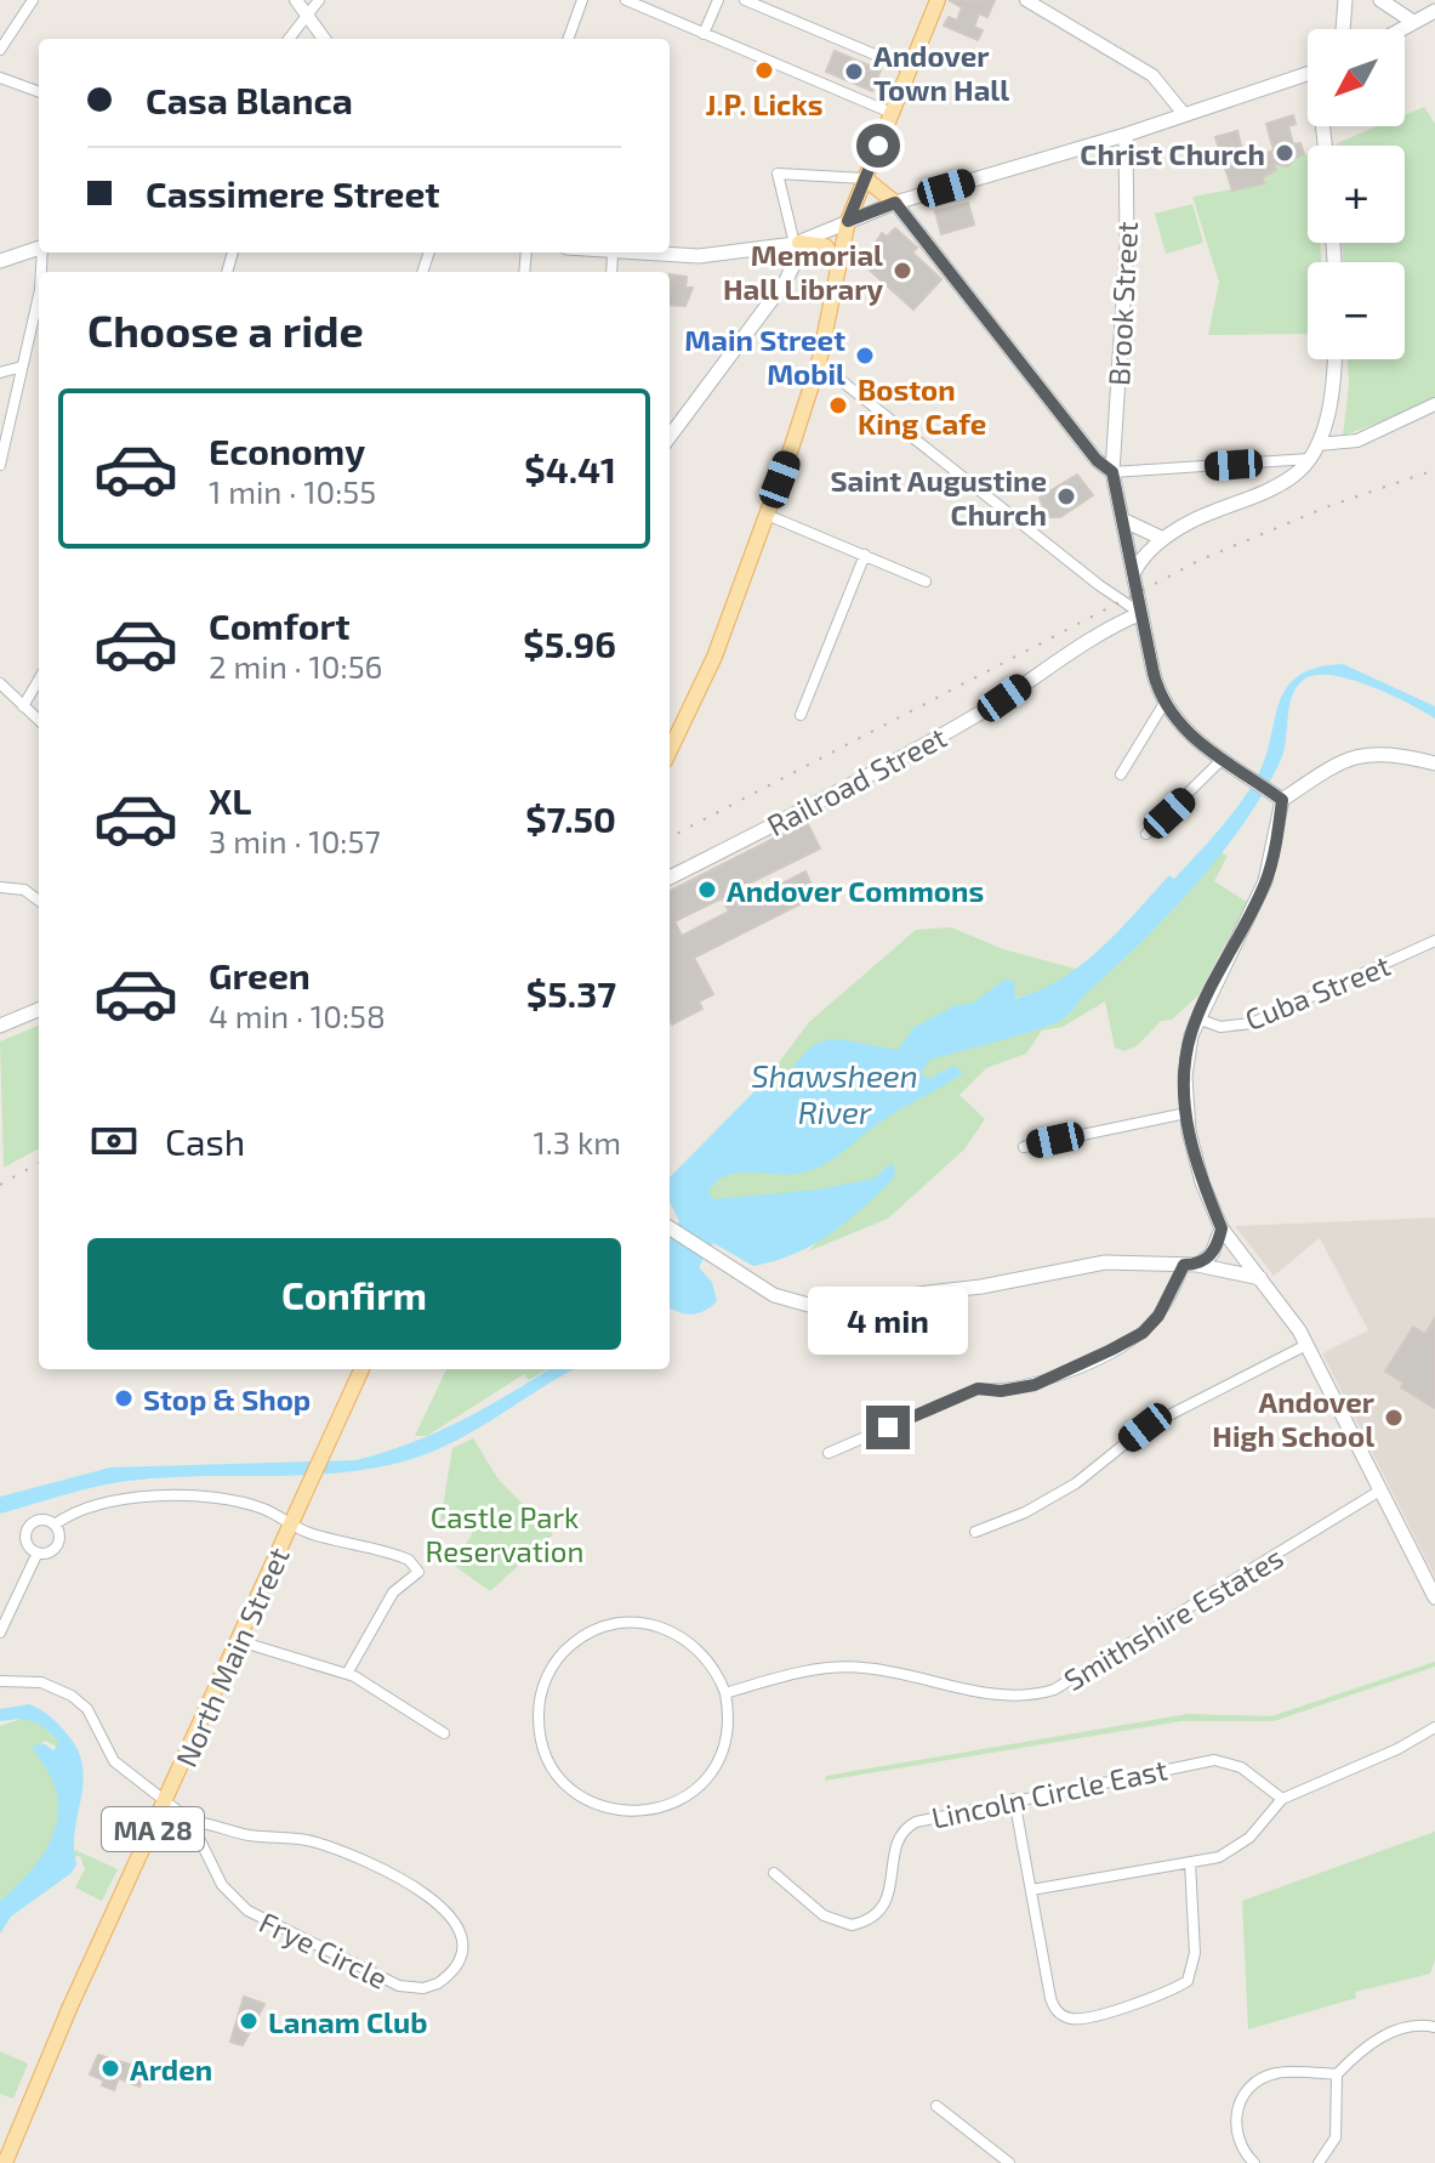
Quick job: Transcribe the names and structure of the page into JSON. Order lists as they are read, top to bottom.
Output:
{
  "streets": {
    "main road": [
      "Brook Street",
      "Railroad Street",
      "North Main Street",
      "MA 28"
    ],
    "street": [
      "Cuba Street",
      "Smithshire Estates",
      "Lincoln Circle East",
      "Frye Circle"
    ]
  },
  "crossings": [
    ["Brook Street", "Railroad Street"],
    ["North Main Street", "Frye Circle"]
  ],
  "water": ["Shawsheen River"],
  "parks": ["Castle Park Reservation"],
  "places": [
    "J.P. Licks",
    "Andover Town Hall",
    "Christ Church",
    "Memorial Hall Library",
    "Main Street Mobil",
    "Boston King Cafe",
    "Saint Augustine Church",
    "Andover Commons",
    "Stop & Shop",
    "Andover High School",
    "Lanam Club",
    "Arden"
  ],
  "north": "bottom left",
  "page": {
    "map_buttons": ["+", "−"],
    "banner": ["Casa Blanca", "Cassimere Street"],
    "heading": "Choose a ride",
    "list": [
      {
        "name": "Economy",
        "note": "1 min · 10:55",
        "value": "$4.41"
      },
      {
        "name": "Comfort",
        "note": "2 min · 10:56",
        "value": "$5.96"
      },
      {
        "name": "XL",
        "note": "3 min · 10:57",
        "value": "$7.50"
      },
      {
        "name": "Green",
        "note": "4 min · 10:58",
        "value": "$5.37"
      }
    ],
    "pay": ["Cash", "1.3 km"],
    "buttons": "Confirm",
    "bubble": "4 min"
  }
}
